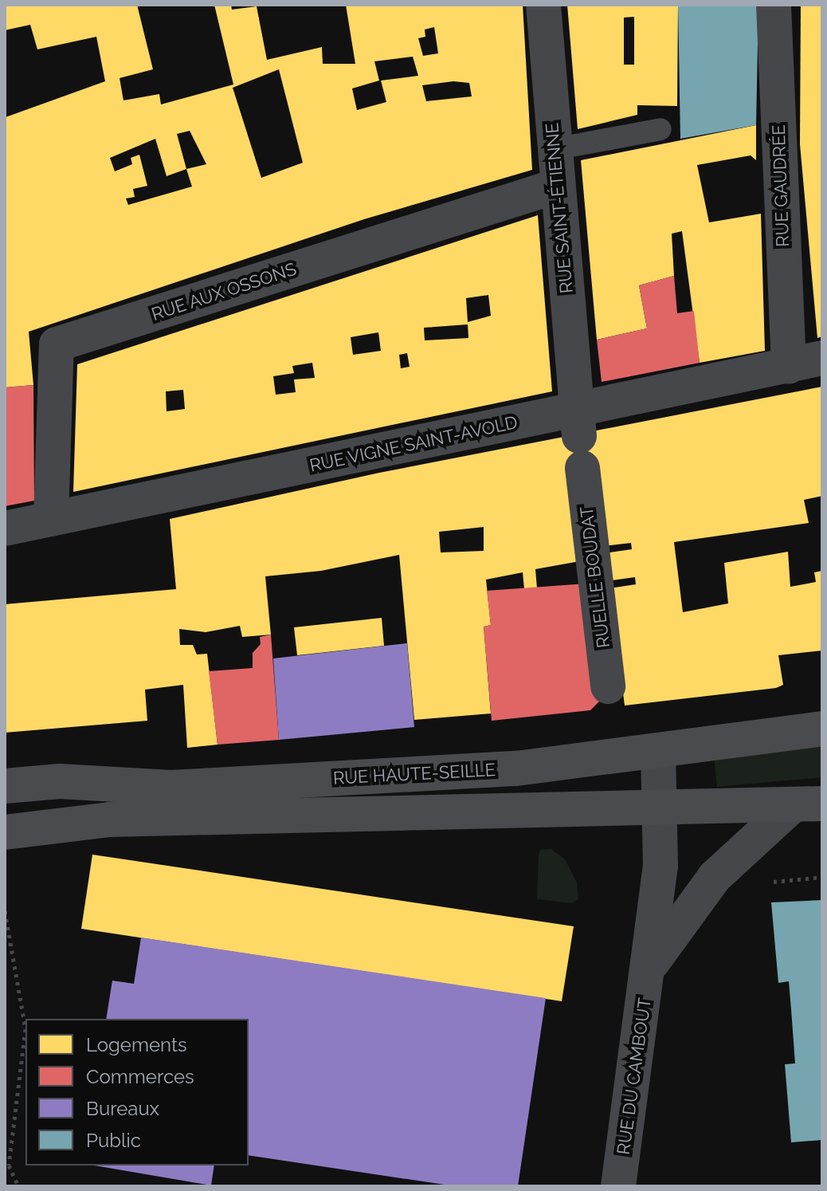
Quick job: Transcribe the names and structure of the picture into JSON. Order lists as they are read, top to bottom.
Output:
{
  "streets": {
    "street": [
      "RUE GAUDRÉE",
      "RUE SAINT-ÉTIENNE",
      "RUE AUX OSSONS",
      "RUE VIGNE SAINT-AVOLD",
      "RUELLE BOUDAT",
      "RUE HAUTE-SEILLE",
      "RUE DU CAMBOUT"
    ]
  },
  "crossings": [
    ["RUE GAUDRÉE", "RUE VIGNE SAINT-AVOLD"],
    ["RUE SAINT-ÉTIENNE", "RUE AUX OSSONS"],
    ["RUE SAINT-ÉTIENNE", "RUE VIGNE SAINT-AVOLD"],
    ["RUE SAINT-ÉTIENNE", "RUELLE BOUDAT"],
    ["RUE AUX OSSONS", "RUE VIGNE SAINT-AVOLD"],
    ["RUE VIGNE SAINT-AVOLD", "RUELLE BOUDAT"],
    ["RUE HAUTE-SEILLE", "RUE DU CAMBOUT"]
  ],
  "legend": [
    "Logements",
    "Commerces",
    "Bureaux",
    "Public"
  ]
}
